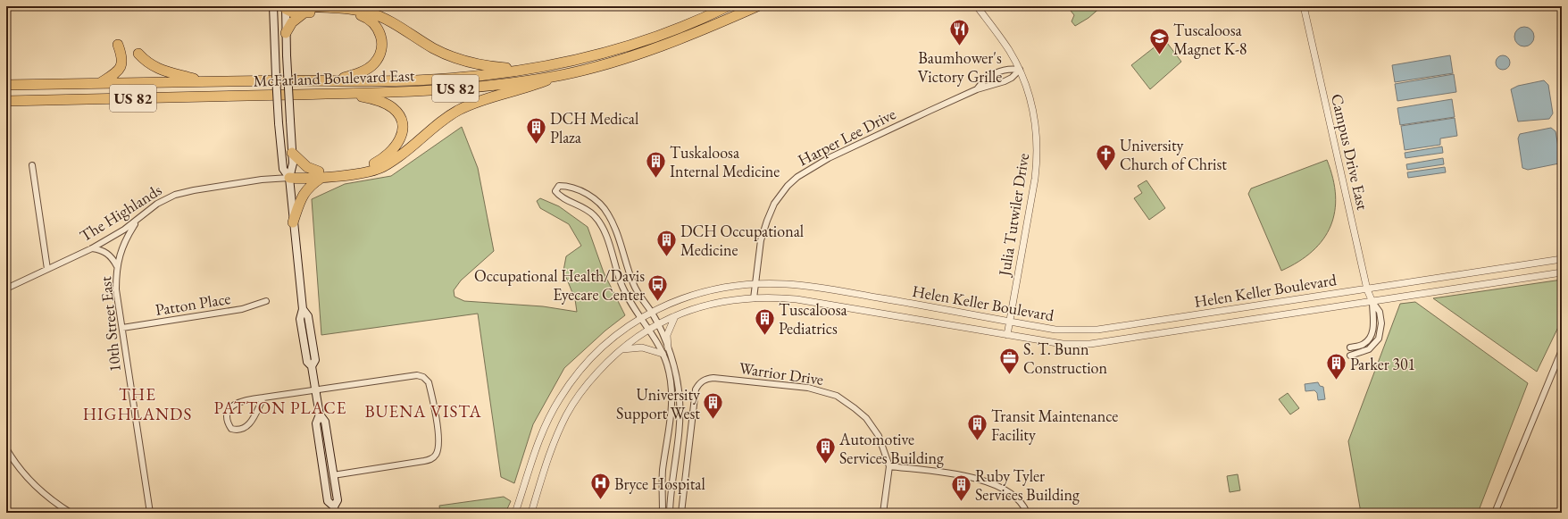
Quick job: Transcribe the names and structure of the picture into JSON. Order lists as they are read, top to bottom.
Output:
{
  "streets": {
    "highway": ["McFarland Boulevard East", "US 82"],
    "street": [
      "Harper Lee Drive",
      "Campus Drive East",
      "The Highlands",
      "Julia Tutwiler Drive",
      "Helen Keller Boulevard",
      "Patton Place",
      "10th Street East",
      "Warrior Drive"
    ]
  },
  "crossings": [
    ["Harper Lee Drive", "Julia Tutwiler Drive"],
    ["Harper Lee Drive", "Helen Keller Boulevard"],
    ["Campus Drive East", "Helen Keller Boulevard"],
    ["The Highlands", "10th Street East"],
    ["Julia Tutwiler Drive", "Helen Keller Boulevard"],
    ["Patton Place", "10th Street East"]
  ],
  "districts": ["THE HIGHLANDS", "PATTON PLACE", "BUENA VISTA"],
  "places": {
    "restaurant": ["Baumhower's Victory Grille"],
    "school or university": ["Tuscaloosa Magnet K-8"],
    "building": [
      "DCH Medical Plaza",
      "Tuskaloosa Internal Medicine",
      "DCH Occupational Medicine",
      "Tuscaloosa Pediatrics",
      "Parker 301",
      "University Support West",
      "Transit Maintenance Facility",
      "Automotive Services Building",
      "Ruby Tyler Services Building"
    ],
    "church": ["University Church of Christ"],
    "bus stop": ["Occupational Health/Davis Eyecare Center"],
    "office": ["S. T. Bunn Construction"],
    "hospital": ["Bryce Hospital"]
  }
}
